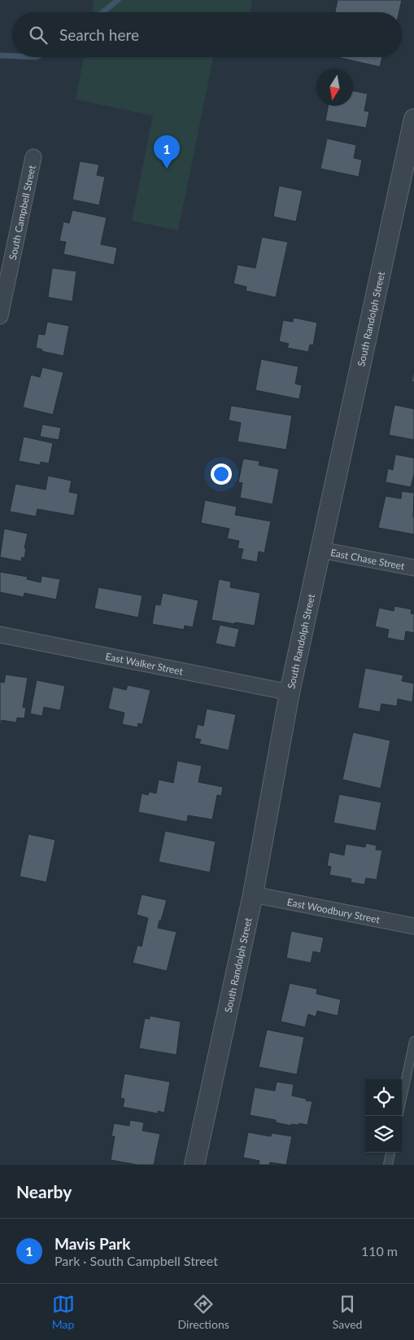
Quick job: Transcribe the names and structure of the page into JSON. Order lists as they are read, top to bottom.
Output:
{
  "streets": {
    "street": [
      "South Campbell Street",
      "South Randolph Street",
      "East Chase Street",
      "East Walker Street",
      "East Woodbury Street"
    ]
  },
  "crossings": [
    ["South Randolph Street", "East Chase Street"],
    ["South Randolph Street", "East Walker Street"],
    ["South Randolph Street", "East Woodbury Street"]
  ],
  "north": "bottom",
  "page": {
    "search": "Search here",
    "pins": "1",
    "heading": "Nearby",
    "list": [
      {
        "mark": "1",
        "name": "Mavis Park",
        "note": "Park · South Campbell Street",
        "value": "110 m"
      }
    ],
    "nav": ["Map", "Directions", "Saved"]
  }
}
